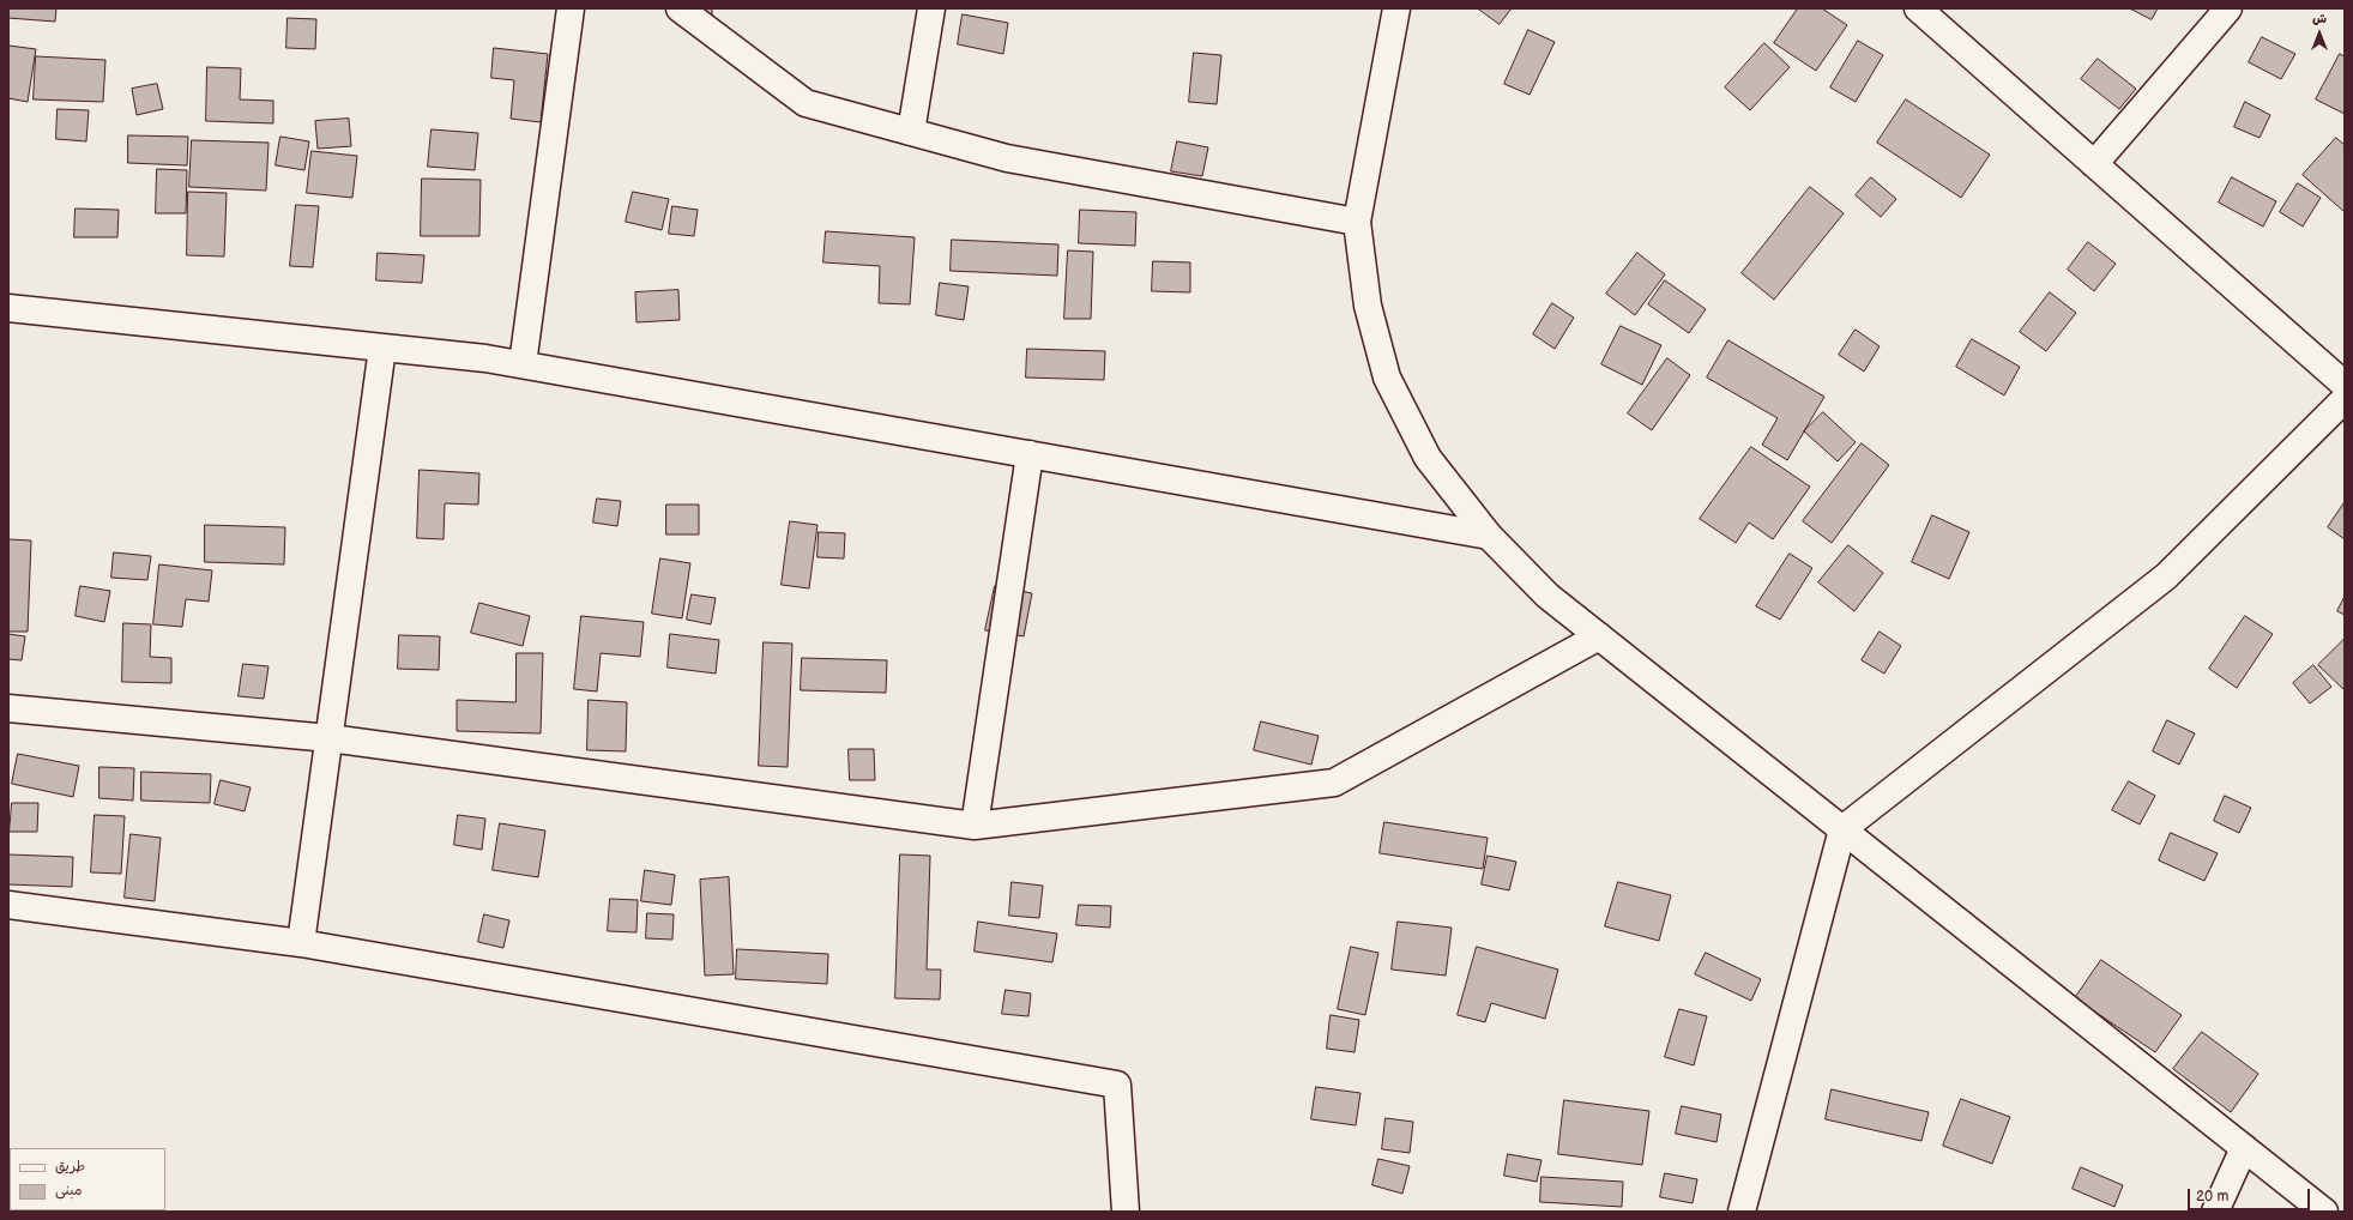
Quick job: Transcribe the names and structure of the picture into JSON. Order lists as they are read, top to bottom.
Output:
{
  "legend": ["طريق", "مبنى"],
  "scale_bar": "20 m",
  "north": "top"
}
